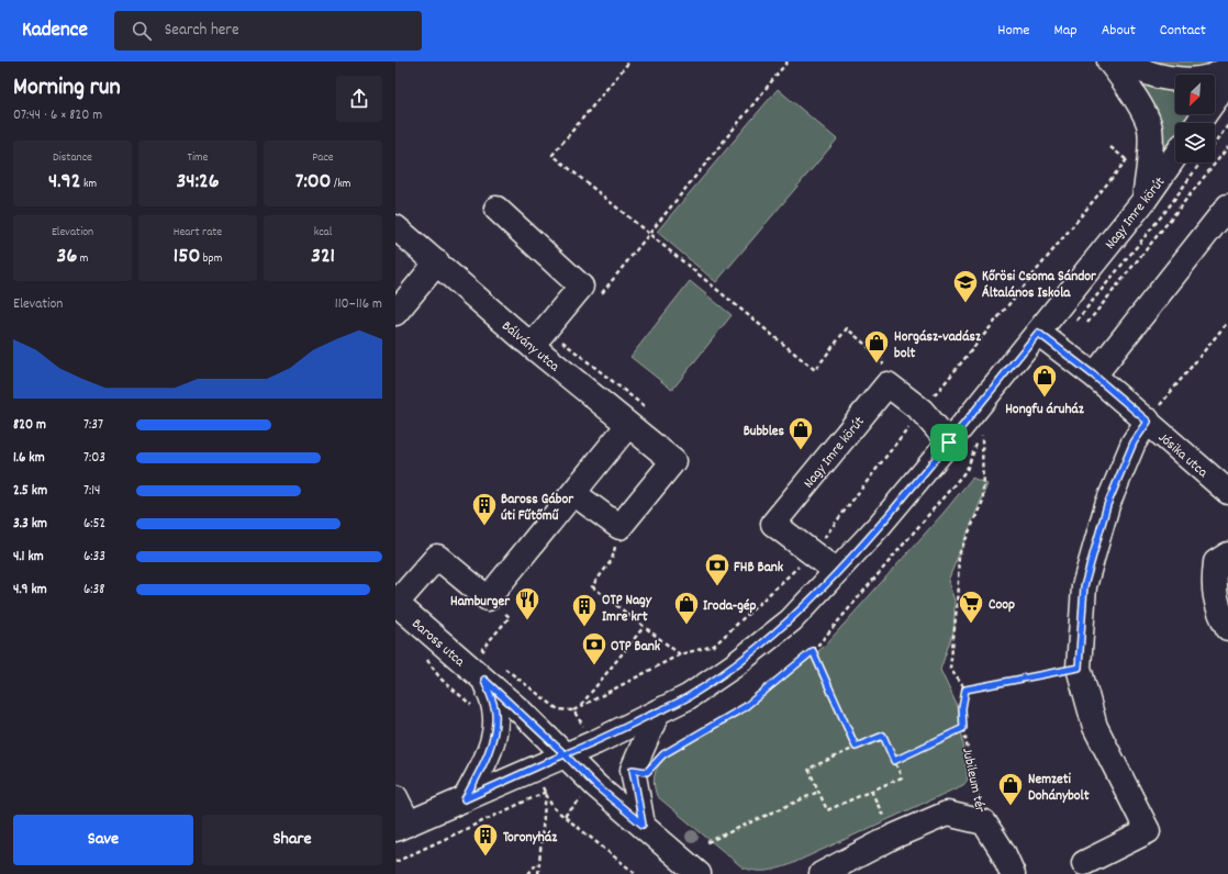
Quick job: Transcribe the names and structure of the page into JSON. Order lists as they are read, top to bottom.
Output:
{
  "streets": {
    "street": [
      "Nagy Imre körút",
      "Bálvány utca",
      "Jósika utca",
      "Baross utca"
    ],
    "path": ["Jubileum tér"]
  },
  "crossings": [
    ["Nagy Imre körút", "Jósika utca"],
    ["Nagy Imre körút", "Baross utca"]
  ],
  "places": {
    "school or university": ["Kőrösi Csoma Sándor Általános Iskola"],
    "shop": [
      "Horgász-vadász bolt",
      "Hongfu áruház",
      "Bubbles",
      "Iroda-gép",
      "Nemzeti Dohánybolt"
    ],
    "building": ["Baross Gábor úti Fűtőmű", "OTP Nagy Imre krt", "Toronyház"],
    "bank": ["FHB Bank", "OTP Bank"],
    "restaurant": ["Hamburger"],
    "supermarket": ["Coop"]
  },
  "north": "bottom left",
  "page": {
    "header": "Kadence",
    "search": "Search here",
    "nav": [
      "Home",
      "Map",
      "About",
      "Contact"
    ],
    "heading": ["Morning run", "07:44 · 6 × 820 m"],
    "stats": [
      ["Distance", "4.92 km"],
      ["Time", "34:26"],
      ["Pace", "7:00 /km"],
      ["Elevation", "36 m"],
      ["Heart rate", "150 bpm"],
      ["kcal", "321"]
    ],
    "chart": ["Elevation", "110–116 m"],
    "list": [
      {
        "name": "820 m",
        "note": "7:37"
      },
      {
        "name": "1.6 km",
        "note": "7:03"
      },
      {
        "name": "2.5 km",
        "note": "7:14"
      },
      {
        "name": "3.3 km",
        "note": "6:52"
      },
      {
        "name": "4.1 km",
        "note": "6:33"
      },
      {
        "name": "4.9 km",
        "note": "6:38"
      }
    ],
    "buttons": ["Save", "Share"]
  }
}
